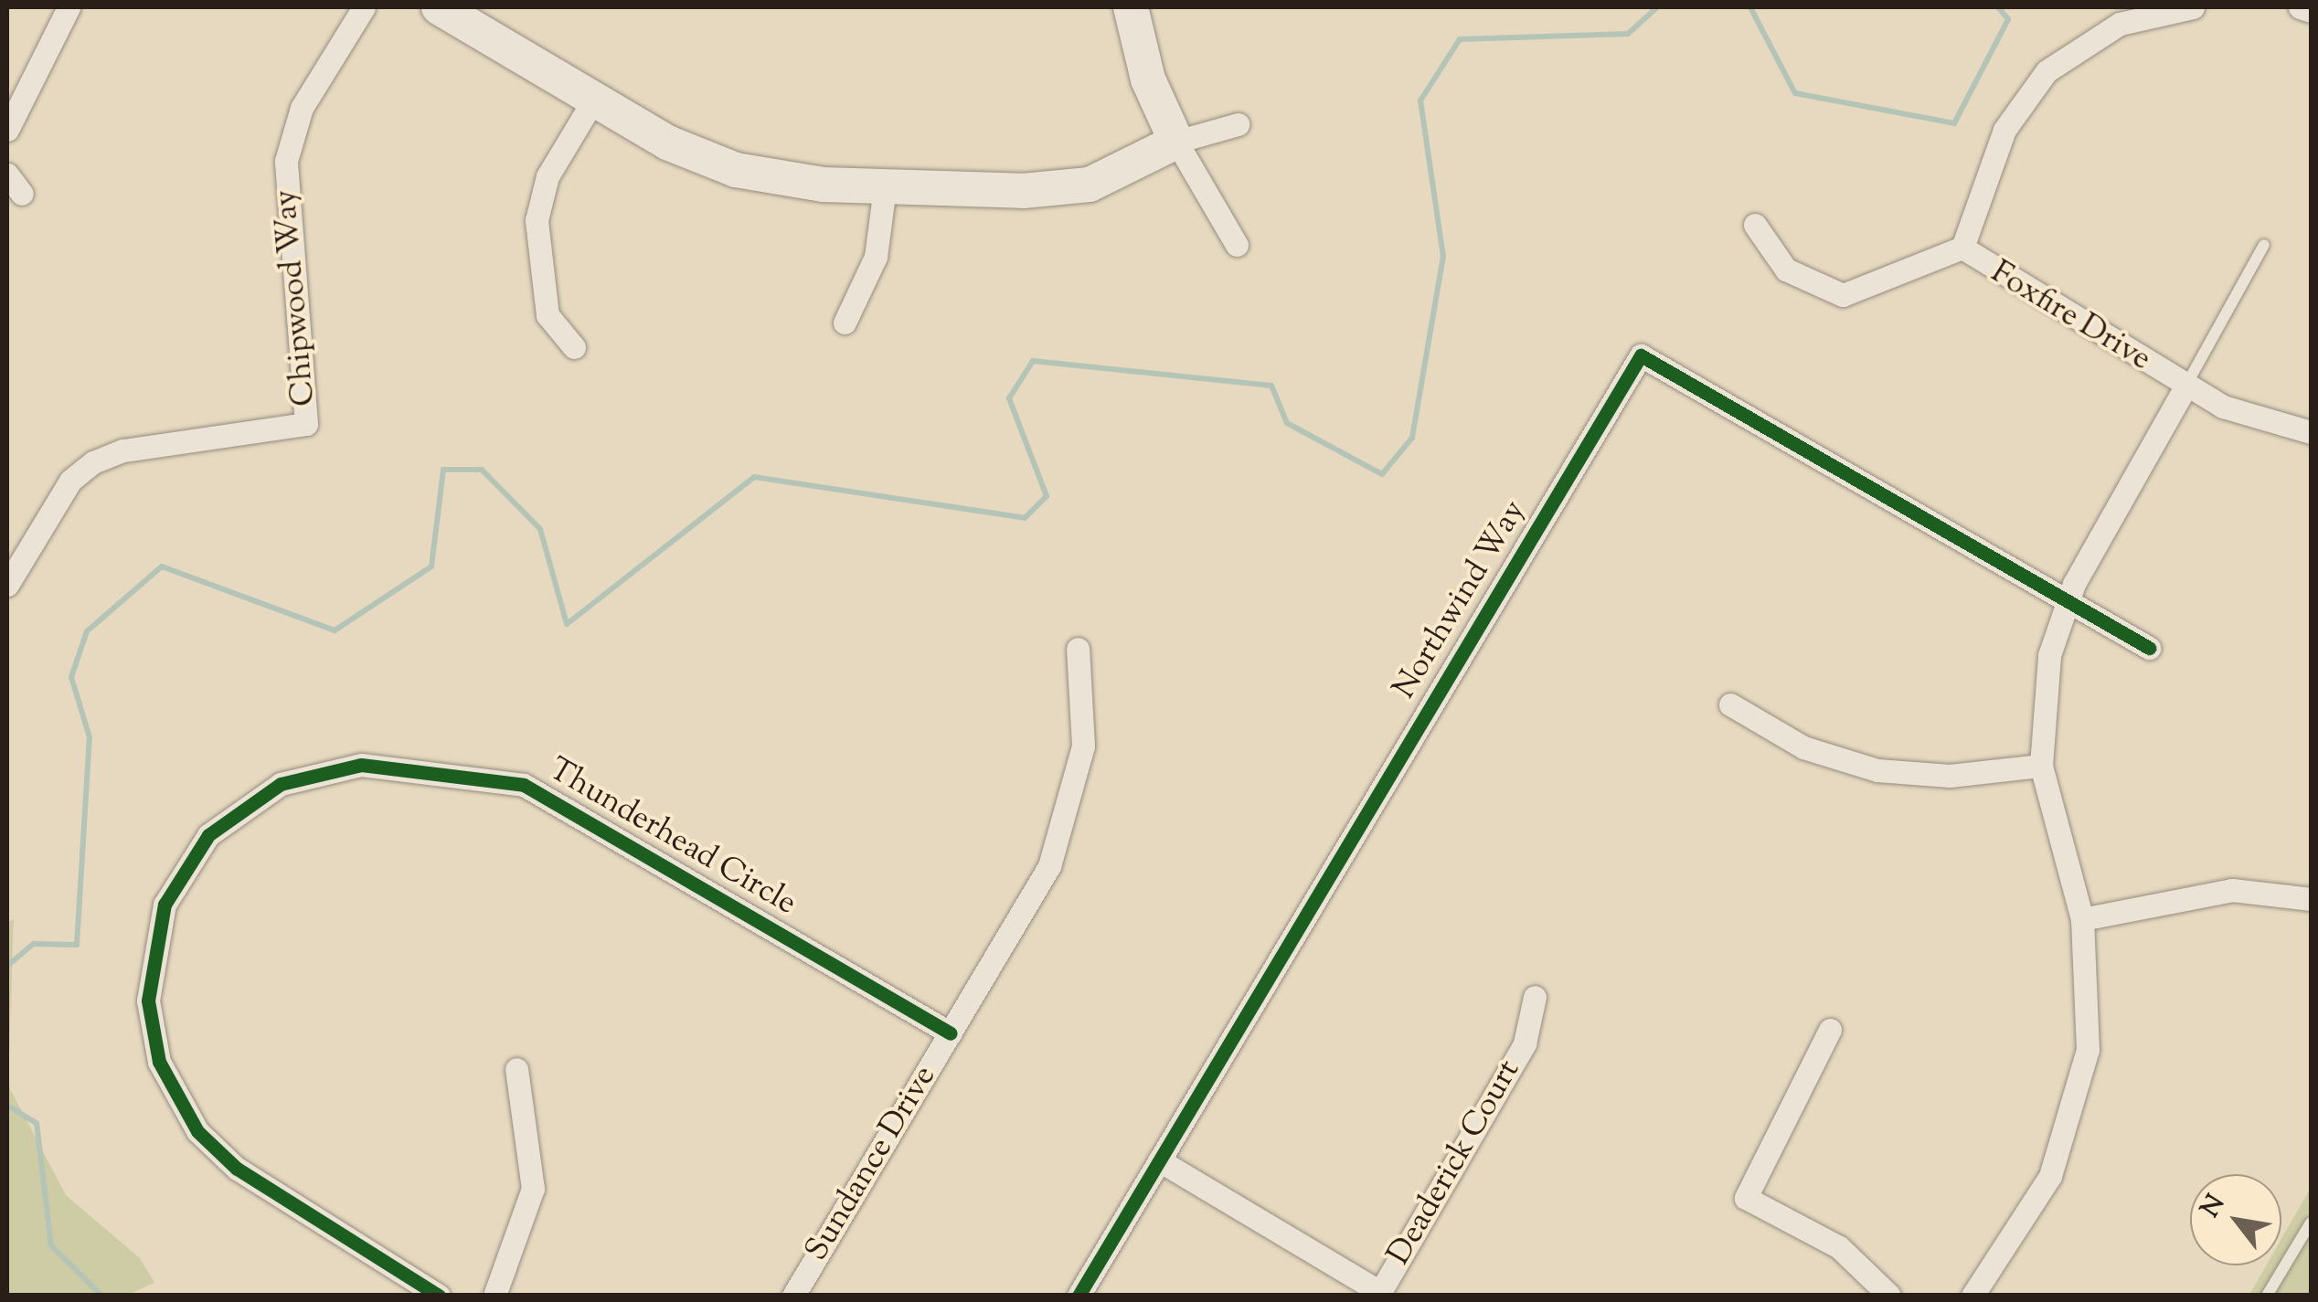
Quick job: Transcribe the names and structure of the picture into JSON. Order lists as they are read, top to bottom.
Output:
{
  "streets": {
    "street": [
      "Chipwood Way",
      "Foxfire Drive",
      "Northwind Way",
      "Thunderhead Circle",
      "Deaderick Court",
      "Sundance Drive"
    ]
  },
  "crossings": [
    ["Northwind Way", "Deaderick Court"],
    ["Thunderhead Circle", "Sundance Drive"]
  ],
  "north": "top left"
}
